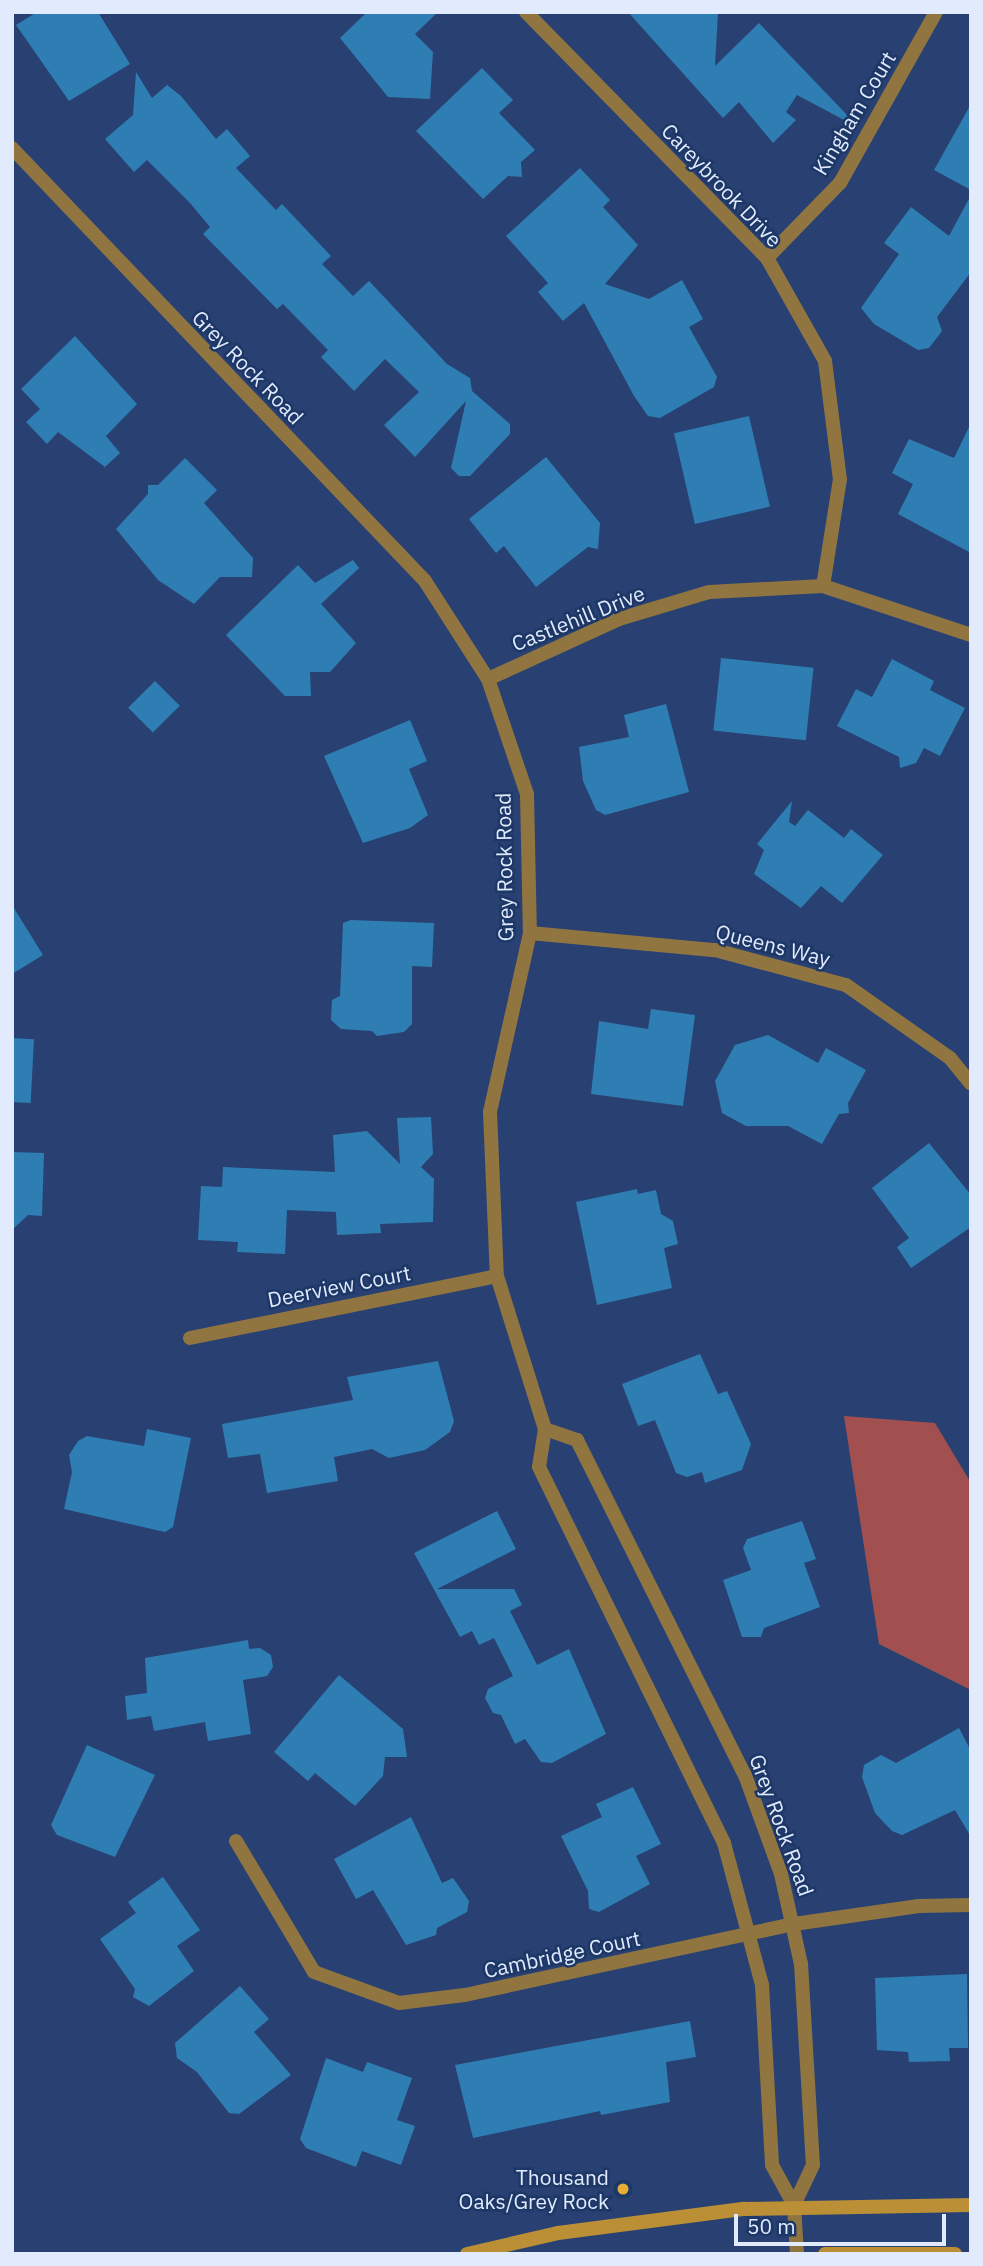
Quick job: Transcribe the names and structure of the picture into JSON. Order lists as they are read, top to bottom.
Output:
{
  "streets": {
    "street": [
      "Kingham Court",
      "Careybrook Drive",
      "Grey Rock Road",
      "Castlehill Drive",
      "Queens Way",
      "Deerview Court",
      "Cambridge Court"
    ]
  },
  "crossings": [
    ["Kingham Court", "Careybrook Drive"],
    ["Careybrook Drive", "Castlehill Drive"],
    ["Grey Rock Road", "Castlehill Drive"],
    ["Grey Rock Road", "Queens Way"],
    ["Grey Rock Road", "Deerview Court"],
    ["Grey Rock Road", "Cambridge Court"]
  ],
  "places": ["Thousand Oaks/Grey Rock"],
  "scale_bar": "50 m"
}
